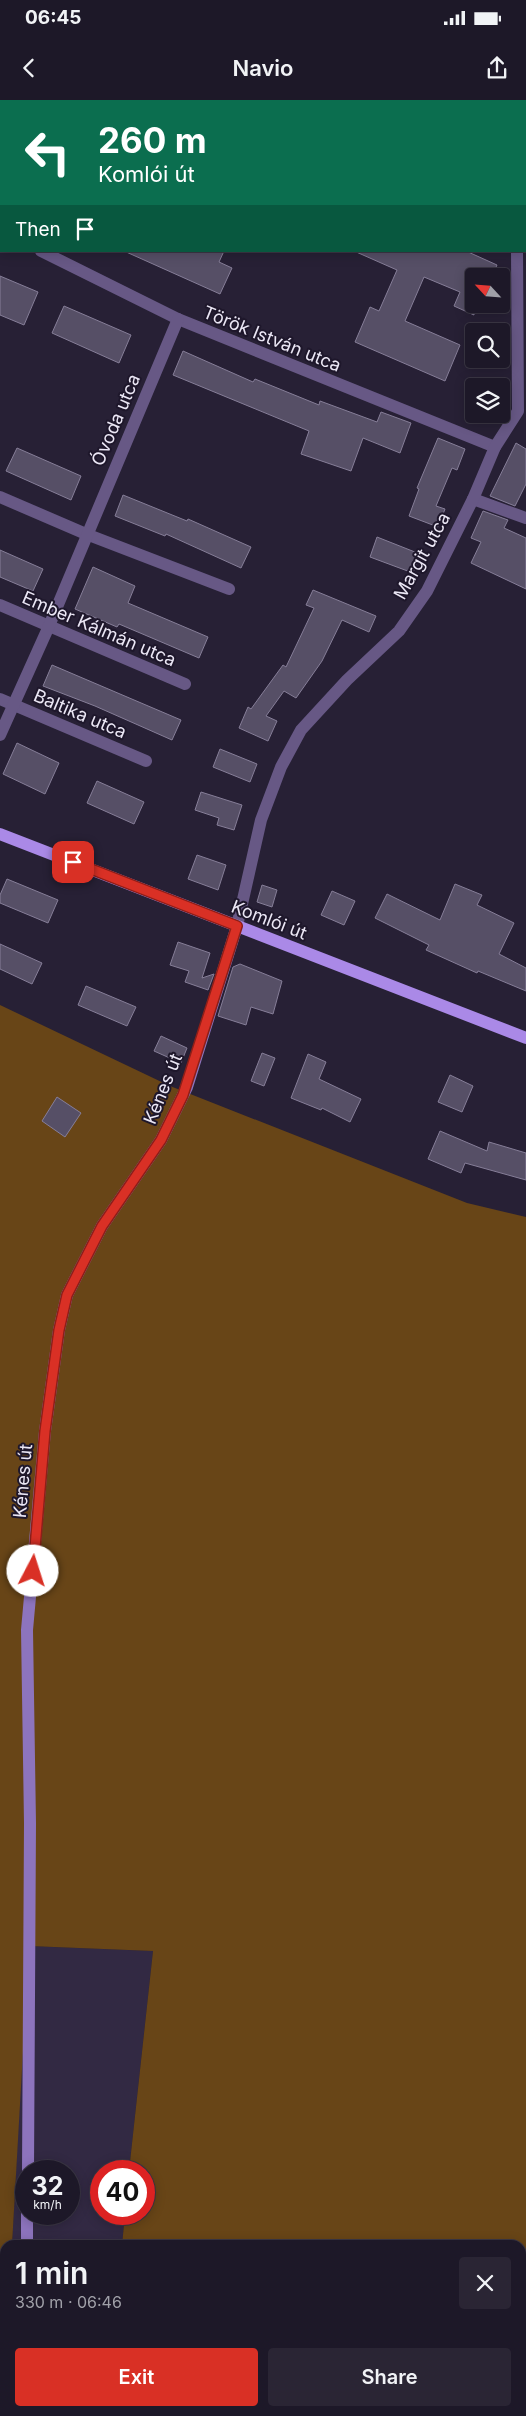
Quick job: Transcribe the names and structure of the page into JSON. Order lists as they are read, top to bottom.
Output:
{
  "streets": {
    "main road": ["Komlói út"],
    "street": [
      "Török István utca",
      "Óvoda utca",
      "Margit utca",
      "Ember Kálmán utca",
      "Baltika utca",
      "Kénes út"
    ]
  },
  "crossings": [
    ["Török István utca", "Óvoda utca"],
    ["Török István utca", "Margit utca"],
    ["Óvoda utca", "Ember Kálmán utca"],
    ["Óvoda utca", "Baltika utca"],
    ["Margit utca", "Komlói út"],
    ["Margit utca", "Kénes út"],
    ["Komlói út", "Kénes út"]
  ],
  "north": "top left",
  "page": {
    "status": "06:45",
    "header": "Navio",
    "turn": ["260 m", "Komlói út"],
    "then": "Then",
    "speed": "32 km/h",
    "limit": "40",
    "heading": ["1 min", "330 m · 06:46"],
    "buttons": ["Exit", "Share"]
  }
}
